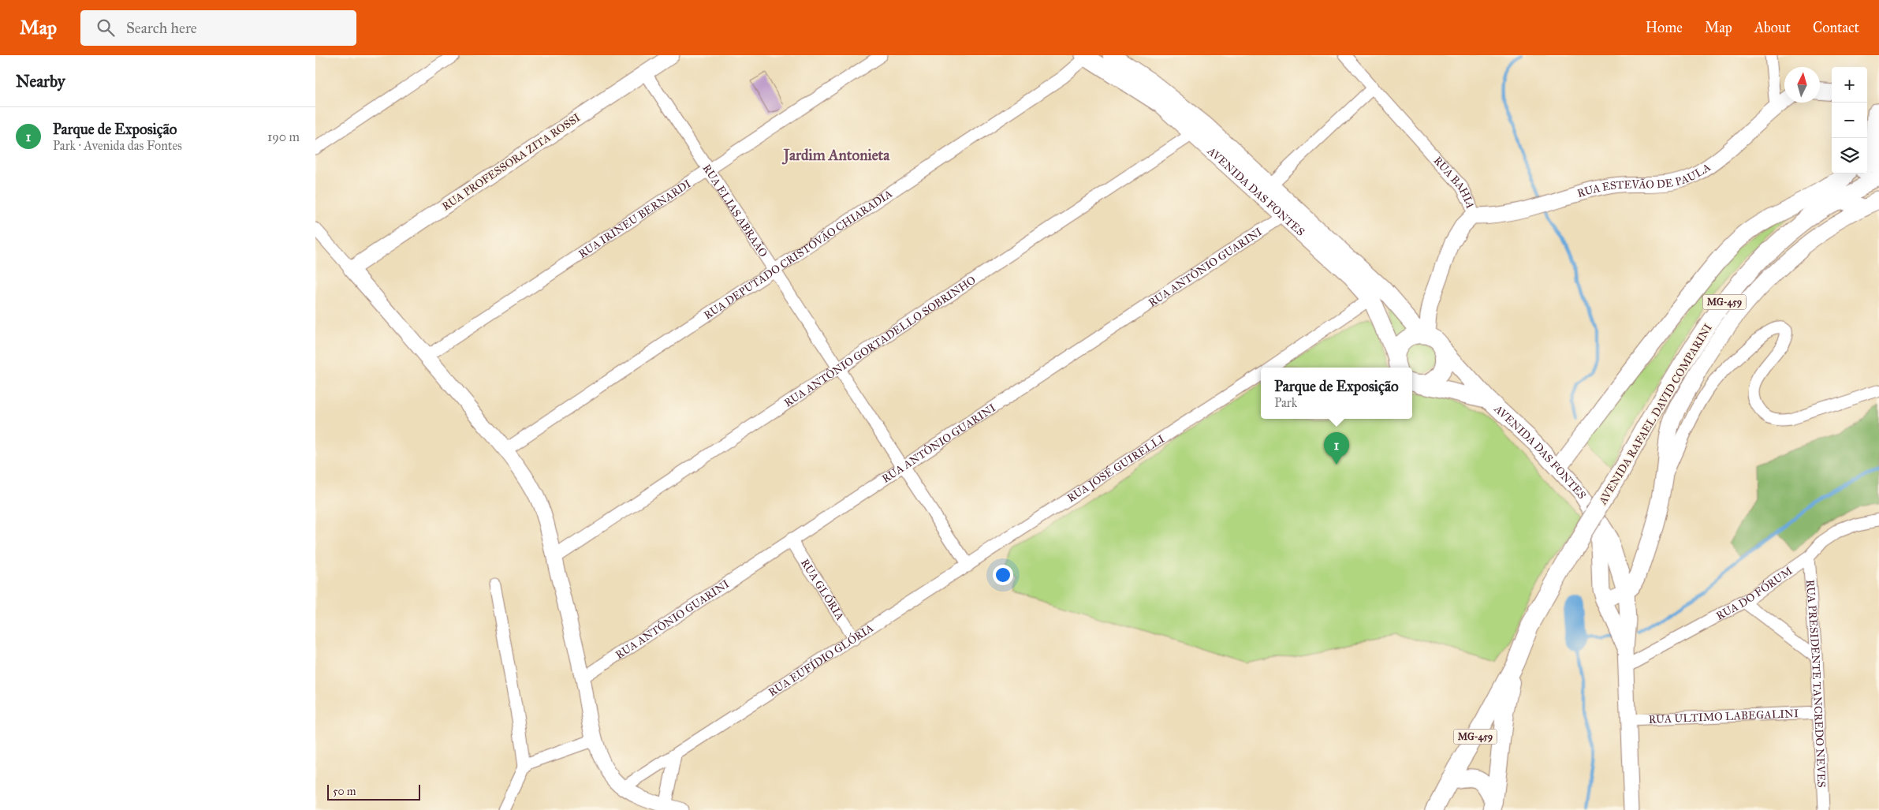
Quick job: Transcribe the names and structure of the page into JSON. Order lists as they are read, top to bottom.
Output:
{
  "streets": {
    "main road": ["AVENIDA DAS FONTES", "MG-459", "AVENIDA RAFAEL DAVID COMPARINI"],
    "street": [
      "RUA PROFESSORA ZITA ROSSI",
      "RUA ESTEVÃO DE PAULA",
      "RUA BAHIA",
      "RUA ELIAS ABRAÃO",
      "RUA IRINEU BERNARDI",
      "RUA DEPUTADO CRISTÓVÃO CHIARADIA",
      "RUA ANTÔNIO GUARINI",
      "RUA ANTÔNIO GORTADELLO SOBRINHO",
      "RUA JOSÉ GUIRELLI",
      "RUA GLÓRIA",
      "RUA DO FÓRUM",
      "RUA EUFÍDIO GLÓRIA",
      "RUA PRESIDENTE TANCREDO NEVES",
      "RUA ULTIMO LABEGALINI"
    ]
  },
  "crossings": [
    ["RUA PROFESSORA ZITA ROSSI", "RUA ELIAS ABRAÃO"],
    ["RUA ESTEVÃO DE PAULA", "RUA BAHIA"],
    ["RUA BAHIA", "AVENIDA DAS FONTES"],
    ["AVENIDA DAS FONTES", "RUA DEPUTADO CRISTÓVÃO CHIARADIA"],
    ["AVENIDA DAS FONTES", "RUA ANTÔNIO GUARINI"],
    ["AVENIDA DAS FONTES", "RUA ANTÔNIO GORTADELLO SOBRINHO"],
    ["AVENIDA DAS FONTES", "RUA JOSÉ GUIRELLI"],
    ["RUA ELIAS ABRAÃO", "RUA IRINEU BERNARDI"],
    ["RUA ELIAS ABRAÃO", "RUA DEPUTADO CRISTÓVÃO CHIARADIA"],
    ["RUA ELIAS ABRAÃO", "RUA ANTÔNIO GUARINI"],
    ["RUA ELIAS ABRAÃO", "RUA ANTÔNIO GORTADELLO SOBRINHO"],
    ["RUA ELIAS ABRAÃO", "RUA JOSÉ GUIRELLI"],
    ["RUA ELIAS ABRAÃO", "RUA EUFÍDIO GLÓRIA"],
    ["RUA ANTÔNIO GUARINI", "RUA GLÓRIA"],
    ["RUA JOSÉ GUIRELLI", "RUA EUFÍDIO GLÓRIA"],
    ["RUA GLÓRIA", "RUA EUFÍDIO GLÓRIA"],
    ["RUA DO FÓRUM", "RUA PRESIDENTE TANCREDO NEVES"],
    ["RUA PRESIDENTE TANCREDO NEVES", "RUA ULTIMO LABEGALINI"]
  ],
  "districts": ["Jardim Antonieta"],
  "scale_bar": "50 m",
  "north": "top",
  "page": {
    "header": "Map",
    "search": "Search here",
    "nav": [
      "Home",
      "Map",
      "About",
      "Contact"
    ],
    "heading": "Nearby",
    "map_buttons": ["+", "−"],
    "list": [
      {
        "mark": "1",
        "name": "Parque de Exposição",
        "note": "Park · Avenida das Fontes",
        "value": "190 m"
      }
    ],
    "popup": ["Parque de Exposição", "Park"],
    "pins": "1",
    "scale": "50 m"
  }
}
